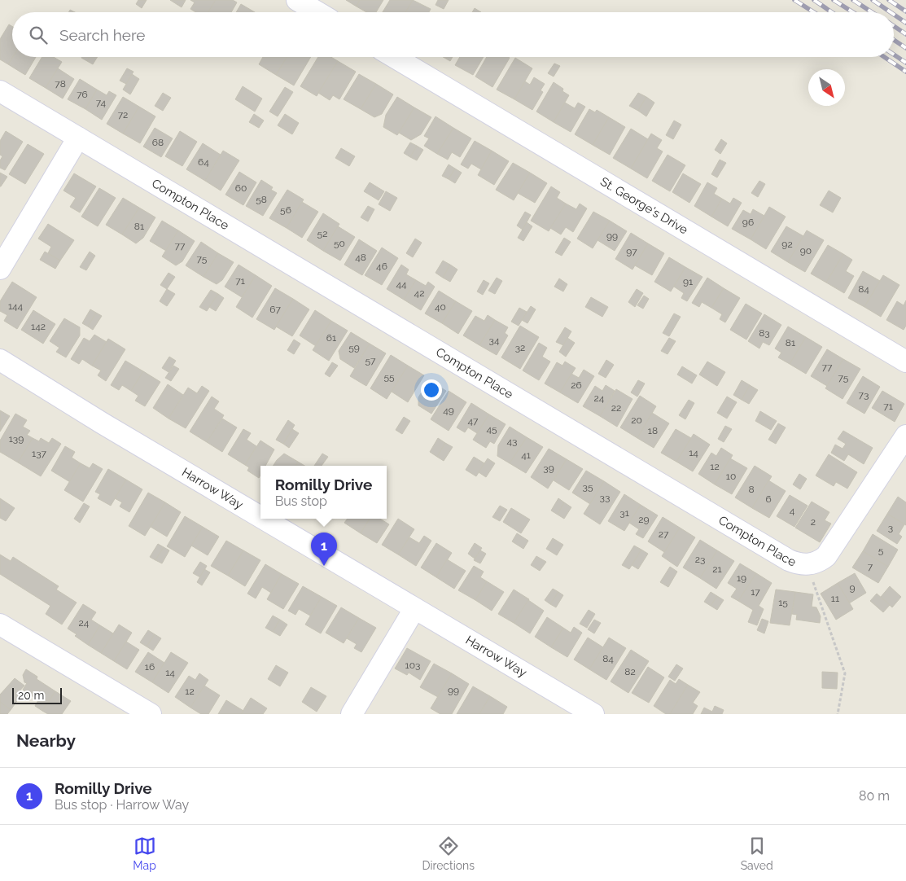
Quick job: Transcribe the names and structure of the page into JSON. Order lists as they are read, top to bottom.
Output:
{
  "streets": {
    "street": ["Compton Place", "St. George's Drive", "Harrow Way"]
  },
  "house_numbers": [
    "78",
    "76",
    "74",
    "72",
    "68",
    "64",
    "60",
    "58",
    "56",
    "96",
    "81",
    "52",
    "99",
    "50",
    "92",
    "77",
    "90",
    "97",
    "48",
    "75",
    "46",
    "71",
    "91",
    "44",
    "84",
    "42",
    "144",
    "40",
    "67",
    "142",
    "83",
    "61",
    "34",
    "81",
    "59",
    "32",
    "57",
    "77",
    "55",
    "75",
    "26",
    "73",
    "24",
    "71",
    "22",
    "49",
    "20",
    "47",
    "45",
    "18",
    "139",
    "43",
    "14",
    "137",
    "41",
    "12",
    "39",
    "10",
    "35",
    "8",
    "33",
    "6",
    "4",
    "31",
    "29",
    "2",
    "3",
    "27",
    "5",
    "23",
    "7",
    "21",
    "19",
    "9",
    "17",
    "11",
    "15",
    "24",
    "84",
    "103",
    "16",
    "82",
    "14",
    "99",
    "12"
  ],
  "scale_bar": "20 m",
  "north": "bottom right",
  "page": {
    "search": "Search here",
    "popup": ["Romilly Drive", "Bus stop"],
    "pins": "1",
    "scale": "20 m",
    "heading": "Nearby",
    "list": [
      {
        "mark": "1",
        "name": "Romilly Drive",
        "note": "Bus stop · Harrow Way",
        "value": "80 m"
      }
    ],
    "nav": ["Map", "Directions", "Saved"]
  }
}
